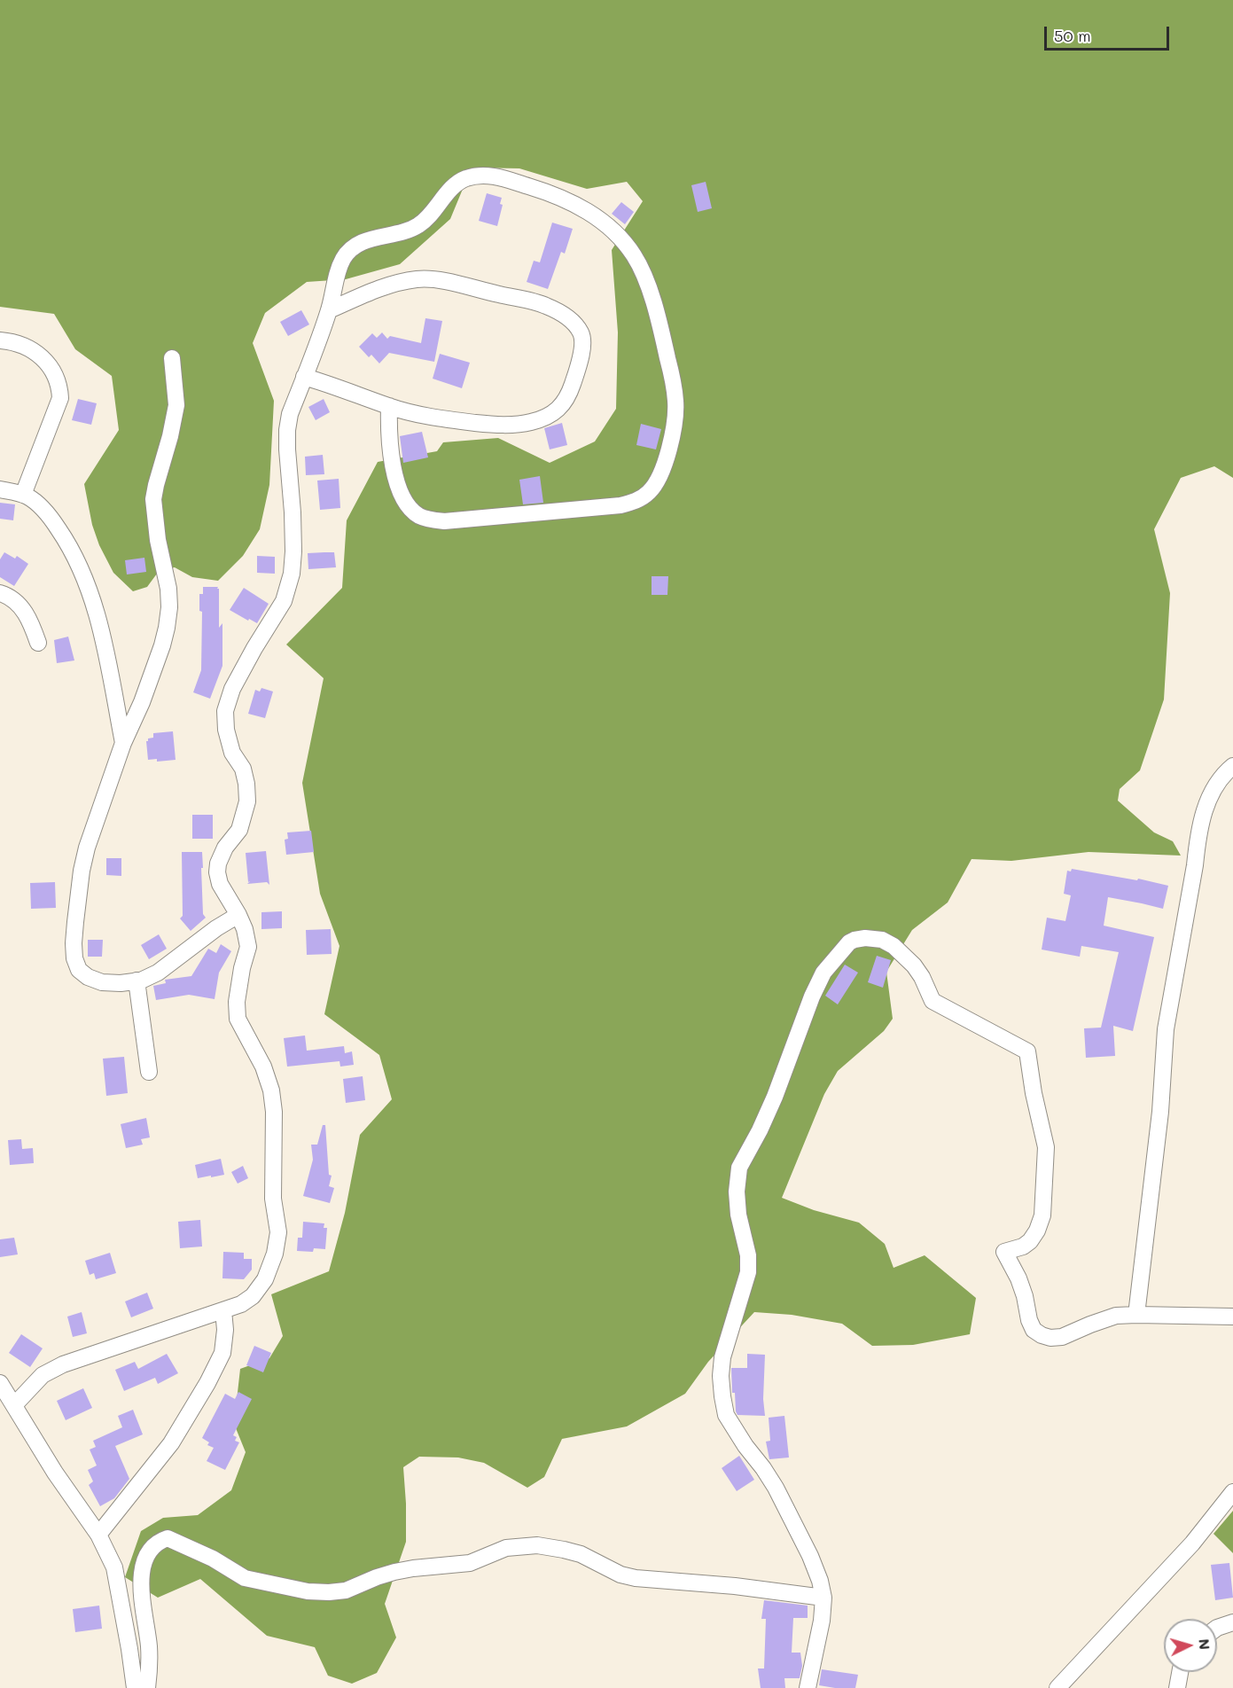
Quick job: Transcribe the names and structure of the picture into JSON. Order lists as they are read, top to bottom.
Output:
{
  "scale_bar": "50 m",
  "north": "right"
}
